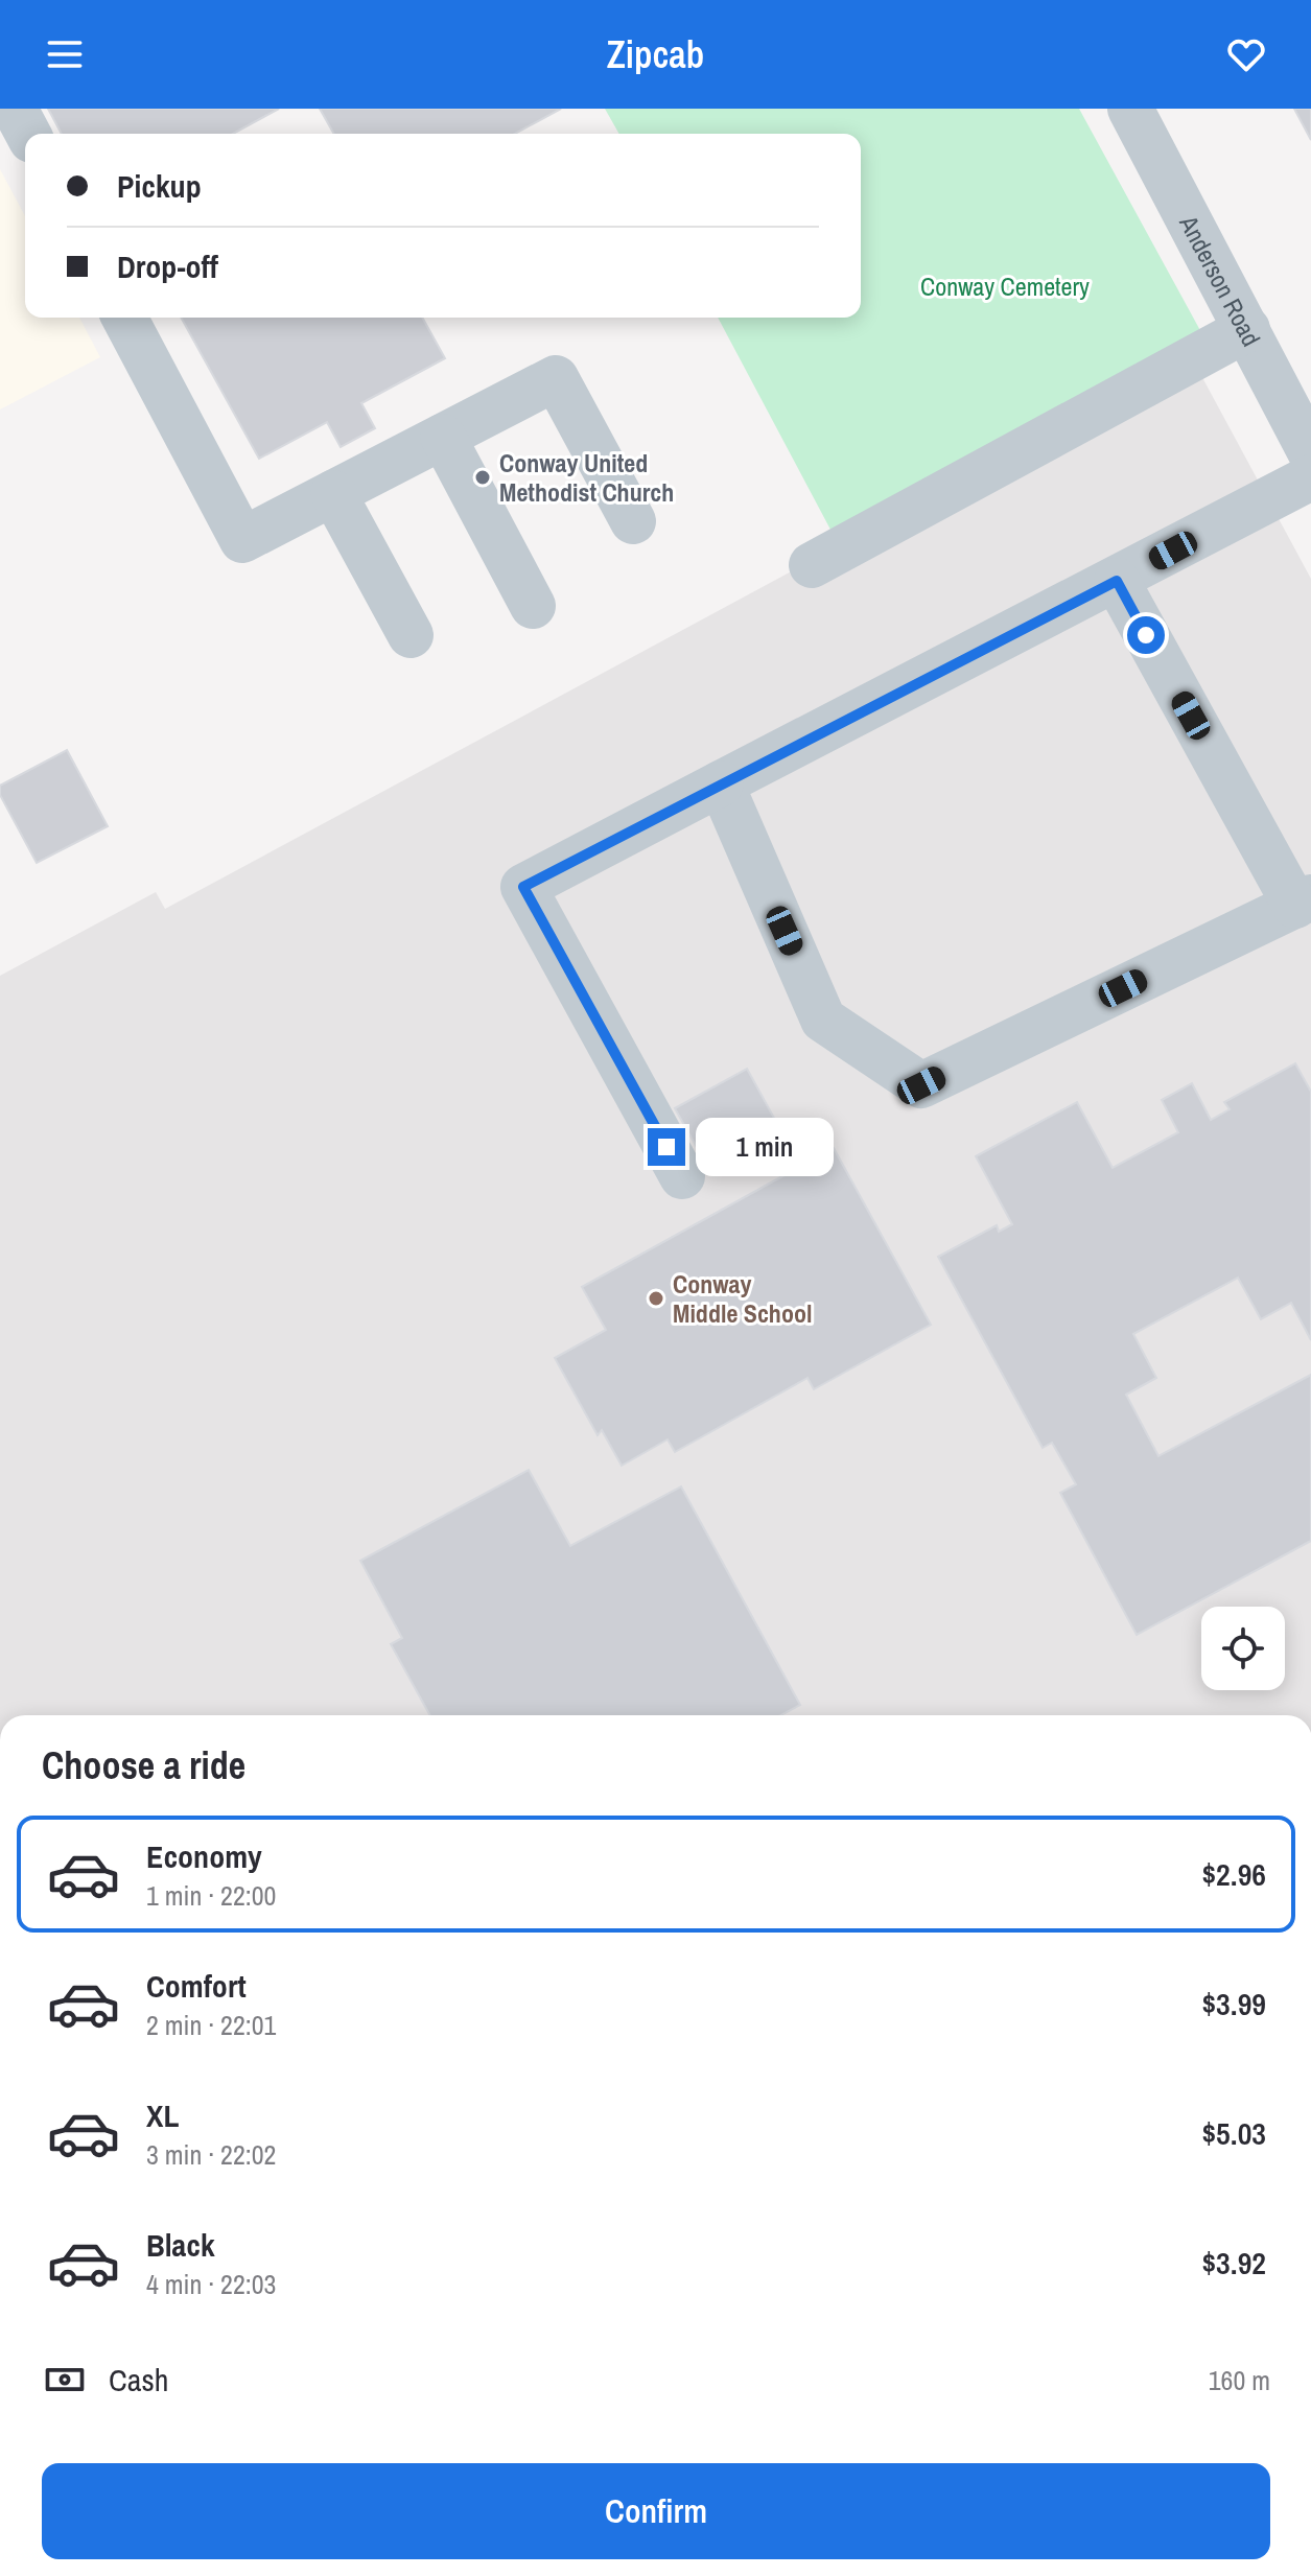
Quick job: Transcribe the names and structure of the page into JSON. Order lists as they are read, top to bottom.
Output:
{
  "streets": {
    "street": ["Anderson Road"]
  },
  "parks": ["Conway Cemetery"],
  "places": ["Conway United Methodist Church", "Conway Middle School"],
  "page": {
    "header": "Zipcab",
    "banner": ["Pickup", "Drop-off"],
    "bubble": "1 min",
    "heading": "Choose a ride",
    "list": [
      {
        "name": "Economy",
        "note": "1 min · 22:00",
        "value": "$2.96"
      },
      {
        "name": "Comfort",
        "note": "2 min · 22:01",
        "value": "$3.99"
      },
      {
        "name": "XL",
        "note": "3 min · 22:02",
        "value": "$5.03"
      },
      {
        "name": "Black",
        "note": "4 min · 22:03",
        "value": "$3.92"
      }
    ],
    "pay": ["Cash", "160 m"],
    "buttons": "Confirm"
  }
}
